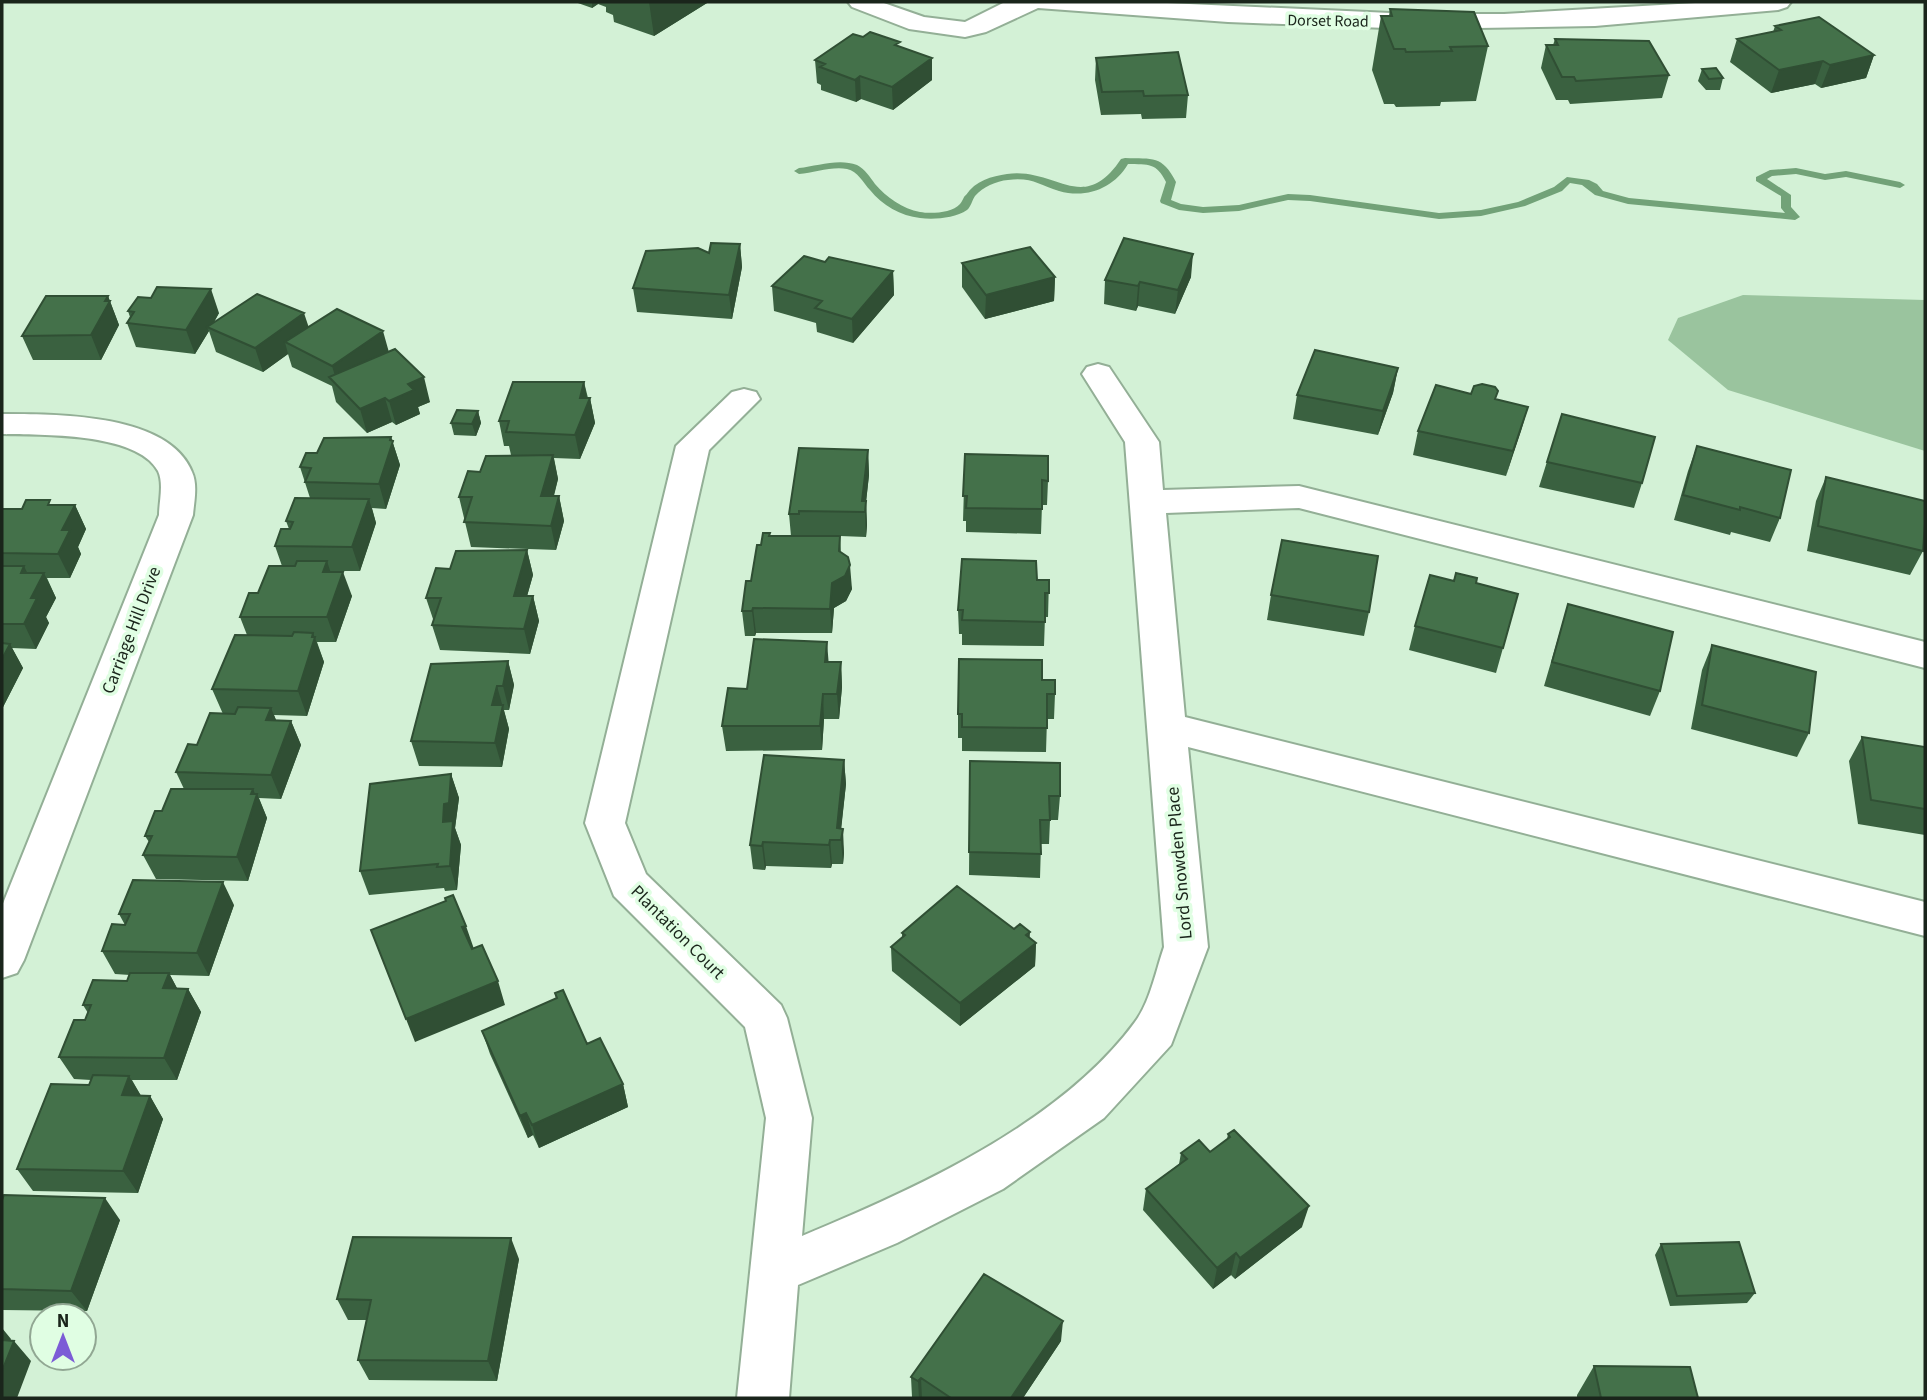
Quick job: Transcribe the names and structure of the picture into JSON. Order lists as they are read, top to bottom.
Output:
{
  "streets": {
    "street": [
      "Dorset Road",
      "Carriage Hill Drive",
      "Lord Snowden Place",
      "Plantation Court"
    ]
  },
  "crossings": [
    ["Lord Snowden Place", "Plantation Court"]
  ],
  "north": "top"
}
